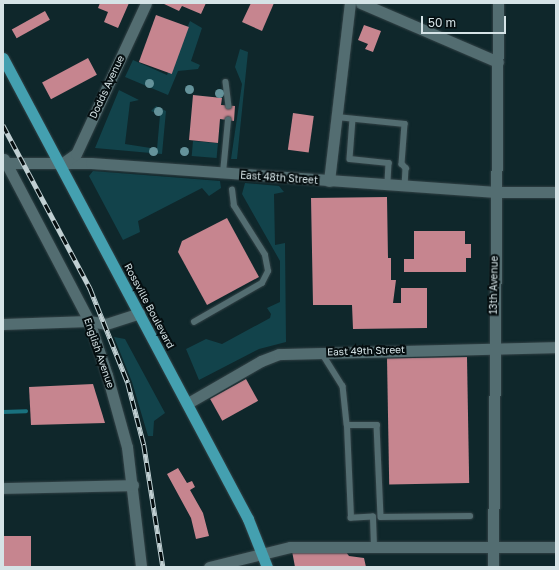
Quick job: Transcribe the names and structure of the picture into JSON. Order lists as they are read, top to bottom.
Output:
{
  "streets": {
    "highway": ["Rossville Boulevard"],
    "street": [
      "Dodds Avenue",
      "East 48th Street",
      "13th Avenue",
      "East 49th Street",
      "English Avenue"
    ]
  },
  "crossings": [
    ["Dodds Avenue", "East 48th Street"],
    ["Dodds Avenue", "Rossville Boulevard"],
    ["East 48th Street", "13th Avenue"],
    ["East 48th Street", "Rossville Boulevard"],
    ["East 48th Street", "English Avenue"],
    ["13th Avenue", "East 49th Street"],
    ["Rossville Boulevard", "East 49th Street"]
  ],
  "scale_bar": "50 m"
}
